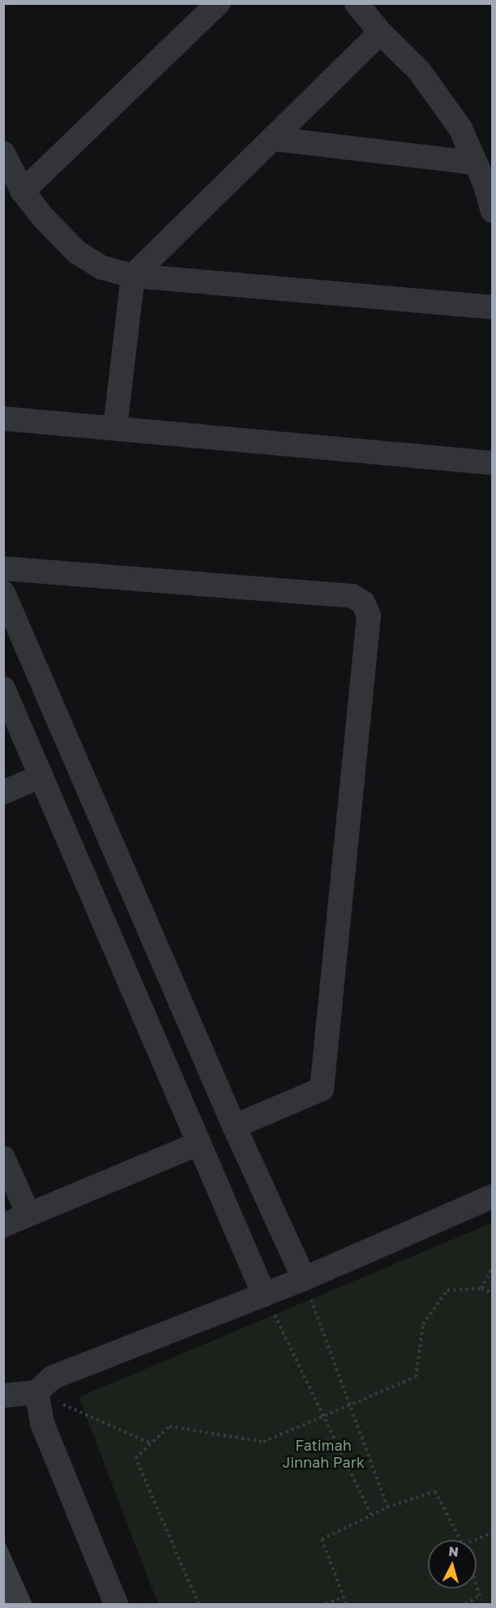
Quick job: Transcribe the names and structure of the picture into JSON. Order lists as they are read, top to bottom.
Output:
{
  "parks": ["Fatimah Jinnah Park"],
  "north": "top"
}
